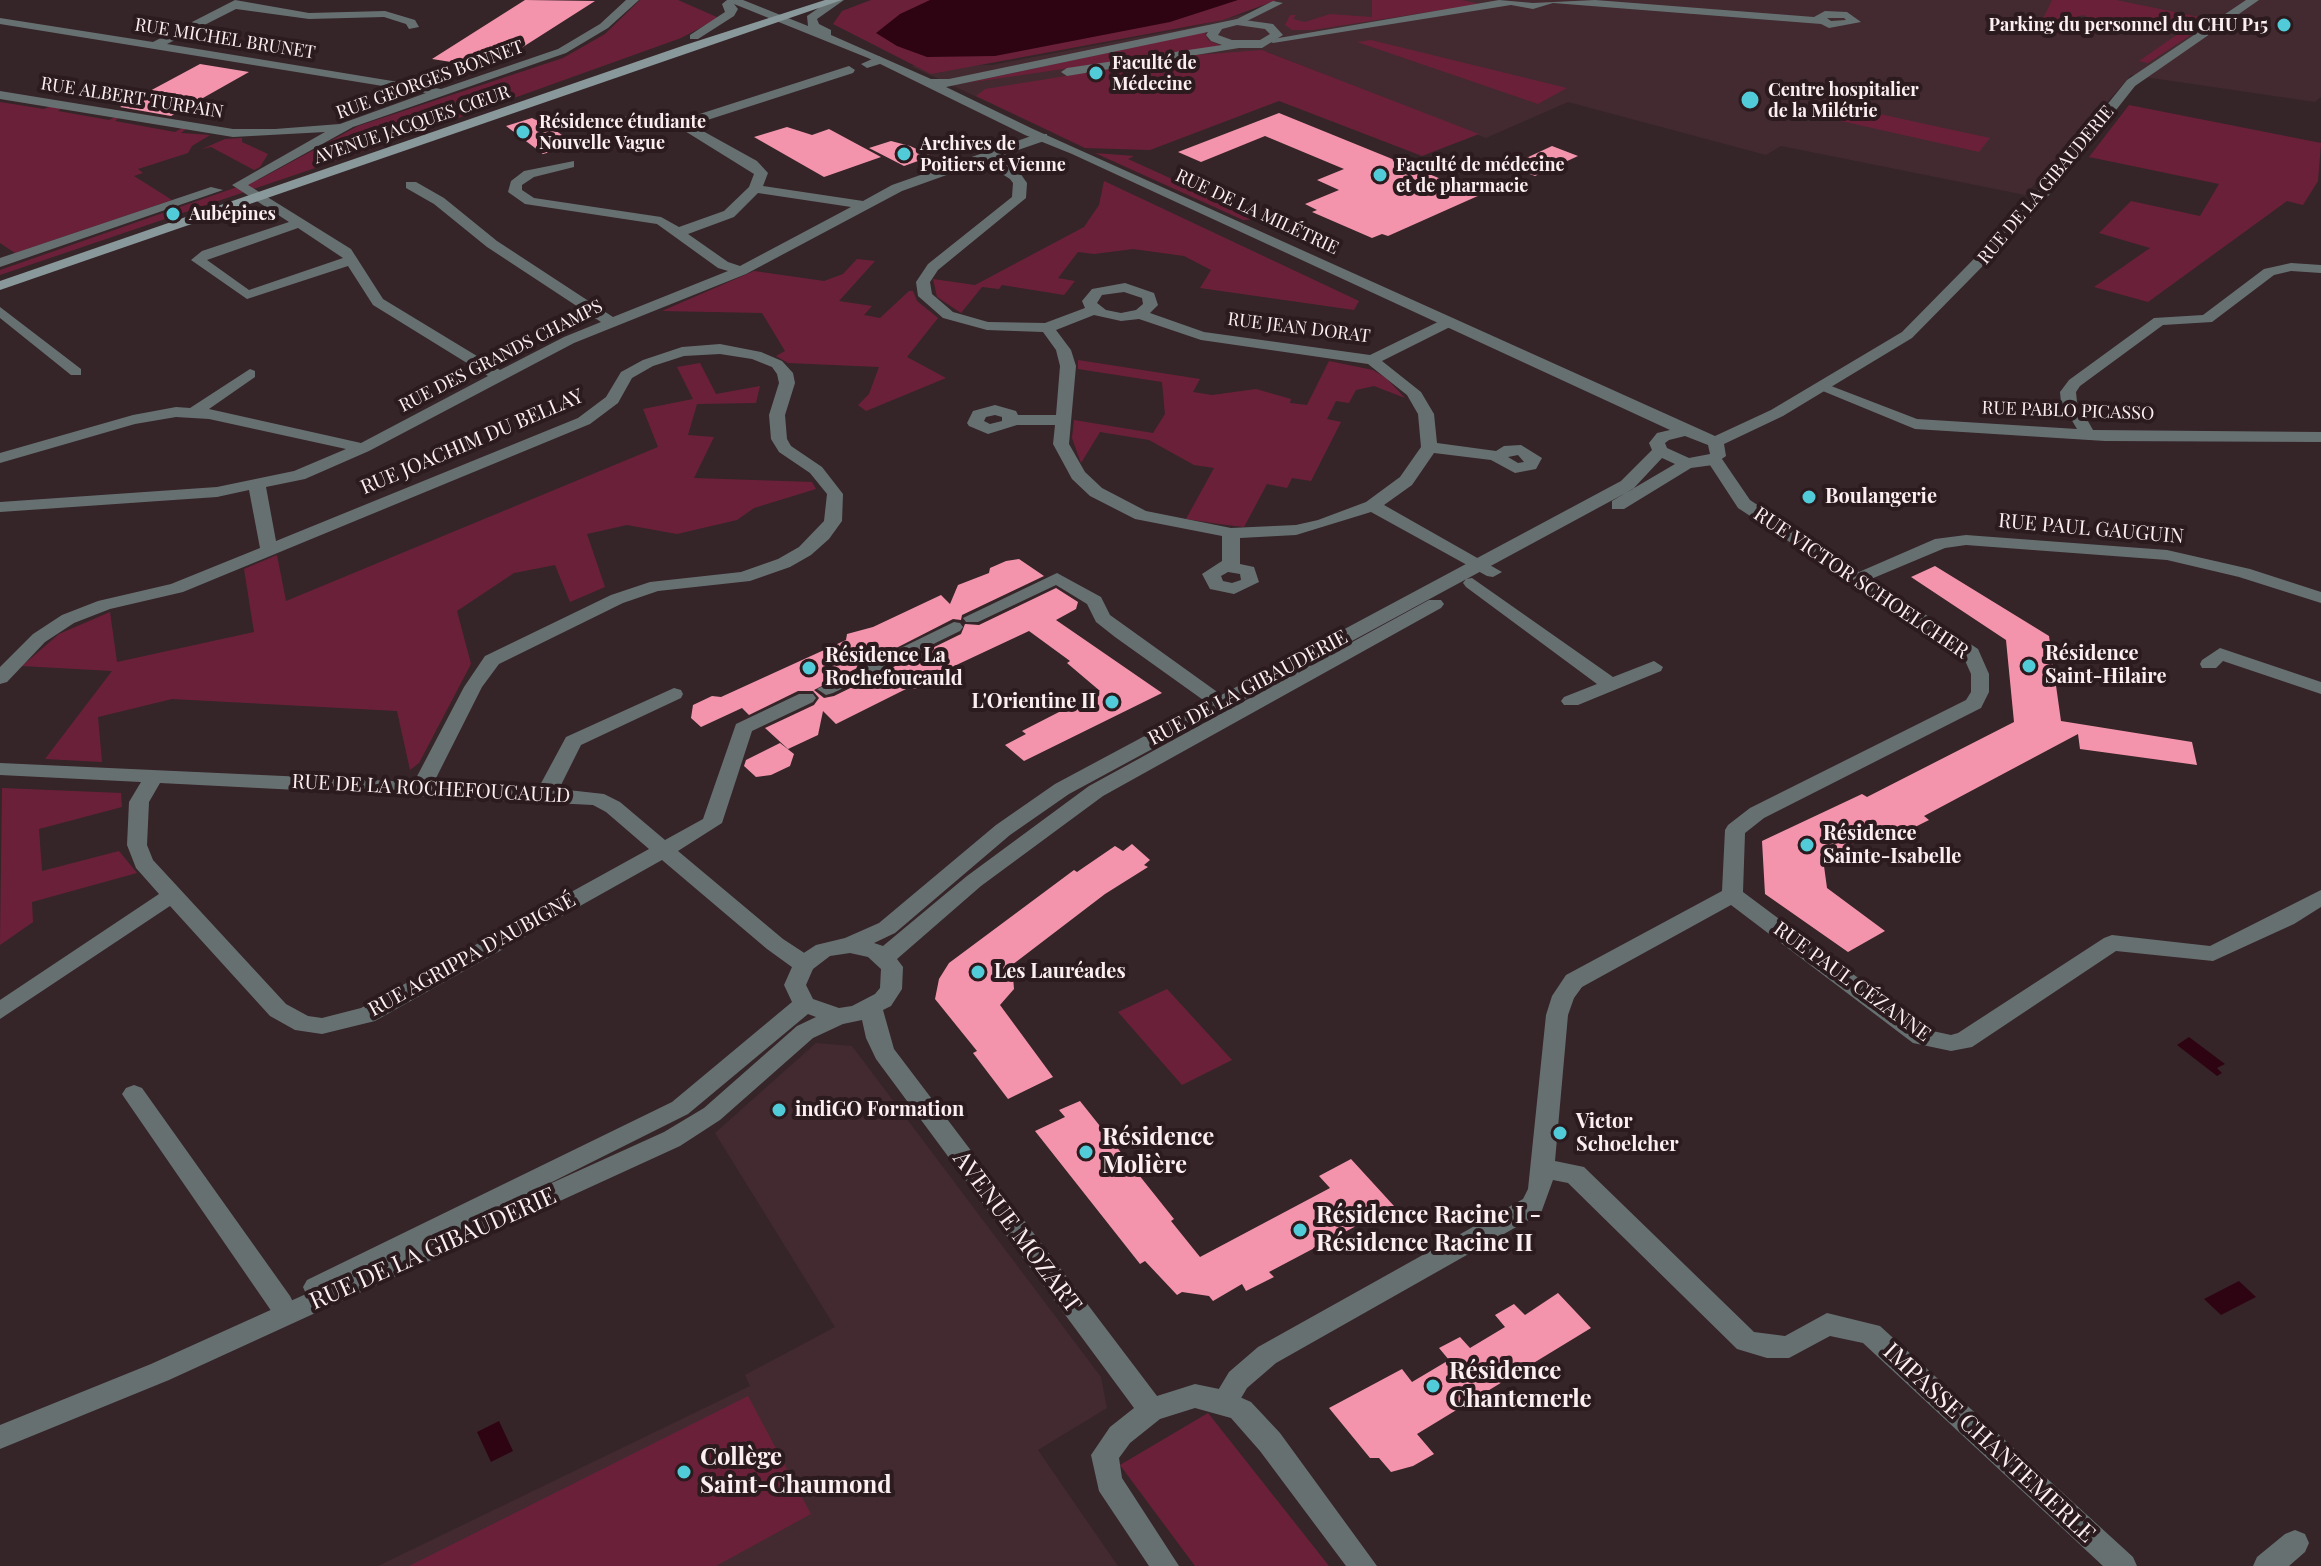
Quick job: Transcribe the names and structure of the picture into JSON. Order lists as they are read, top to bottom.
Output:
{
  "streets": {
    "main road": ["AVENUE JACQUES CŒUR"],
    "street": [
      "RUE MICHEL BRUNET",
      "RUE GEORGES BONNET",
      "RUE ALBERT TURPAIN",
      "RUE DE LA GIBAUDERIE",
      "RUE DE LA MILÉTRIE",
      "RUE JEAN DORAT",
      "RUE DES GRANDS CHAMPS",
      "RUE PABLO PICASSO",
      "RUE JOACHIM DU BELLAY",
      "RUE PAUL GAUGUIN",
      "RUE VICTOR SCHOELCHER",
      "RUE DE LA ROCHEFOUCAULD",
      "RUE AGRIPPA D'AUBIGNÉ",
      "RUE PAUL CÉZANNE",
      "AVENUE MOZART",
      "IMPASSE CHANTEMERLE"
    ]
  },
  "crossings": [
    ["RUE MICHEL BRUNET", "RUE GEORGES BONNET"],
    ["RUE GEORGES BONNET", "RUE ALBERT TURPAIN"],
    ["RUE GEORGES BONNET", "AVENUE JACQUES CŒUR"],
    ["AVENUE JACQUES CŒUR", "RUE DE LA MILÉTRIE"],
    ["RUE DE LA GIBAUDERIE", "RUE DE LA MILÉTRIE"],
    ["RUE DE LA GIBAUDERIE", "RUE PABLO PICASSO"],
    ["RUE DE LA GIBAUDERIE", "RUE VICTOR SCHOELCHER"],
    ["RUE DE LA GIBAUDERIE", "RUE DE LA ROCHEFOUCAULD"],
    ["RUE DE LA GIBAUDERIE", "AVENUE MOZART"],
    ["RUE DE LA MILÉTRIE", "RUE JEAN DORAT"],
    ["RUE DE LA MILÉTRIE", "RUE DES GRANDS CHAMPS"],
    ["RUE DE LA MILÉTRIE", "RUE VICTOR SCHOELCHER"],
    ["RUE JOACHIM DU BELLAY", "RUE DE LA ROCHEFOUCAULD"],
    ["RUE PAUL GAUGUIN", "RUE VICTOR SCHOELCHER"],
    ["RUE VICTOR SCHOELCHER", "RUE PAUL CÉZANNE"],
    ["RUE DE LA ROCHEFOUCAULD", "RUE AGRIPPA D'AUBIGNÉ"],
    ["RUE DE LA ROCHEFOUCAULD", "AVENUE MOZART"]
  ],
  "places": [
    "Parking du personnel du CHU P15",
    "Faculté de Médecine",
    "Centre hospitalier de la Milétrie",
    "Résidence étudiante Nouvelle Vague",
    "Archives de Poitiers et Vienne",
    "Faculté de médecine et de pharmacie",
    "Aubépines",
    "Boulangerie",
    "Résidence Saint-Hilaire",
    "Résidence La Rochefoucauld",
    "L'Orientine II",
    "Résidence Sainte-Isabelle",
    "Les Lauréades",
    "indiGO Formation",
    "Victor Schoelcher",
    "Résidence Molière",
    "Résidence Racine I - Résidence Racine II",
    "Résidence Chantemerle",
    "Collège Saint-Chaumond"
  ]
}
